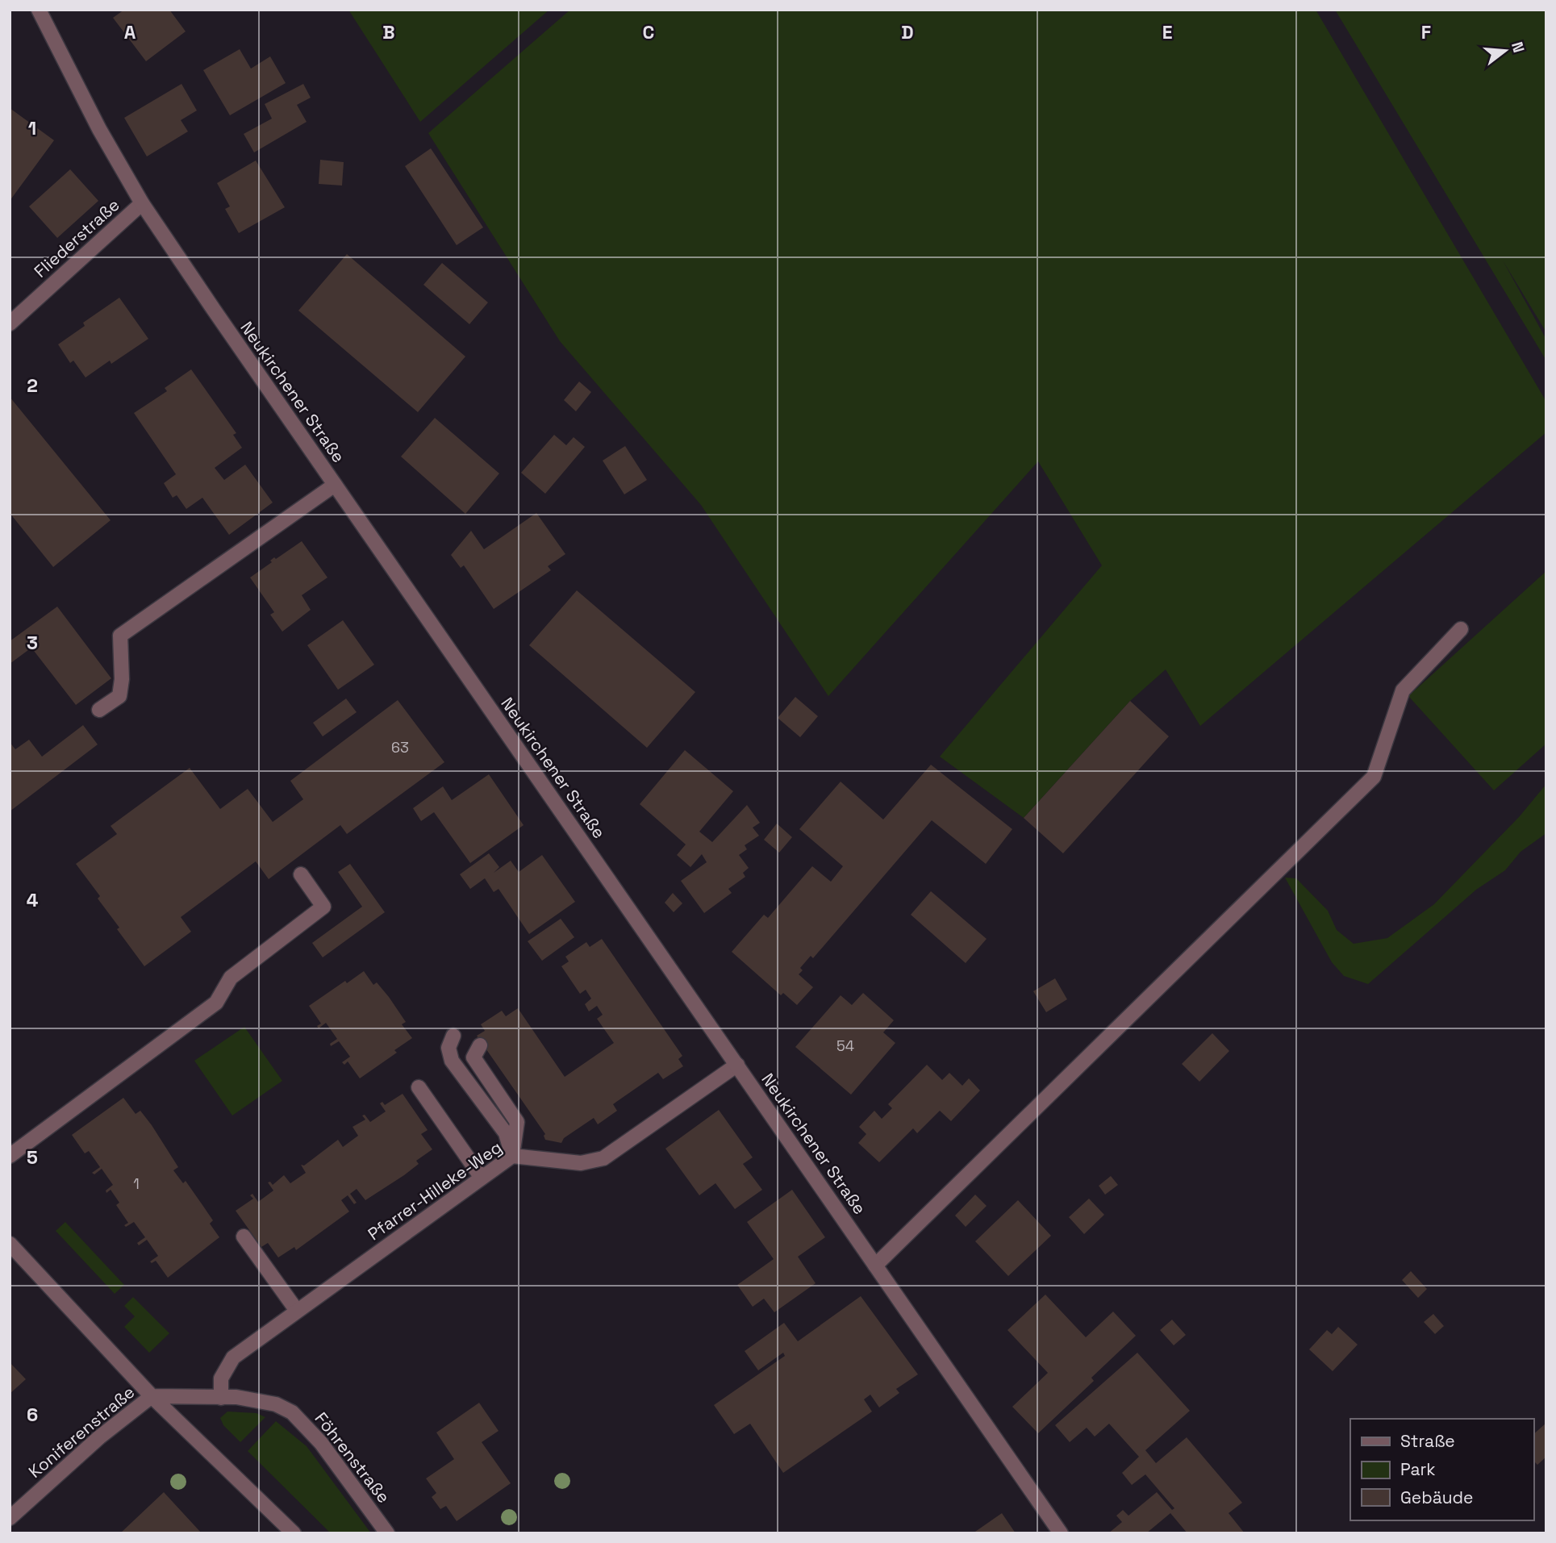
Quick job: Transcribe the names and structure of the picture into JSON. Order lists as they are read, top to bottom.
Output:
{
  "streets": {
    "street": [
      "Fliederstraße",
      "Neukirchener Straße",
      "Pfarrer-Hilleke-Weg",
      "Koniferenstraße",
      "Föhrenstraße"
    ]
  },
  "crossings": [
    ["Fliederstraße", "Neukirchener Straße"],
    ["Neukirchener Straße", "Pfarrer-Hilleke-Weg"],
    ["Pfarrer-Hilleke-Weg", "Föhrenstraße"],
    ["Koniferenstraße", "Föhrenstraße"]
  ],
  "house_numbers": ["63", "54", "1"],
  "legend": ["Straße", "Park", "Gebäude"],
  "north": "right",
  "grid": {
    "columns": [
      "A",
      "B",
      "C",
      "D",
      "E",
      "F"
    ],
    "rows": [
      "1",
      "2",
      "3",
      "4",
      "5",
      "6"
    ]
  }
}
